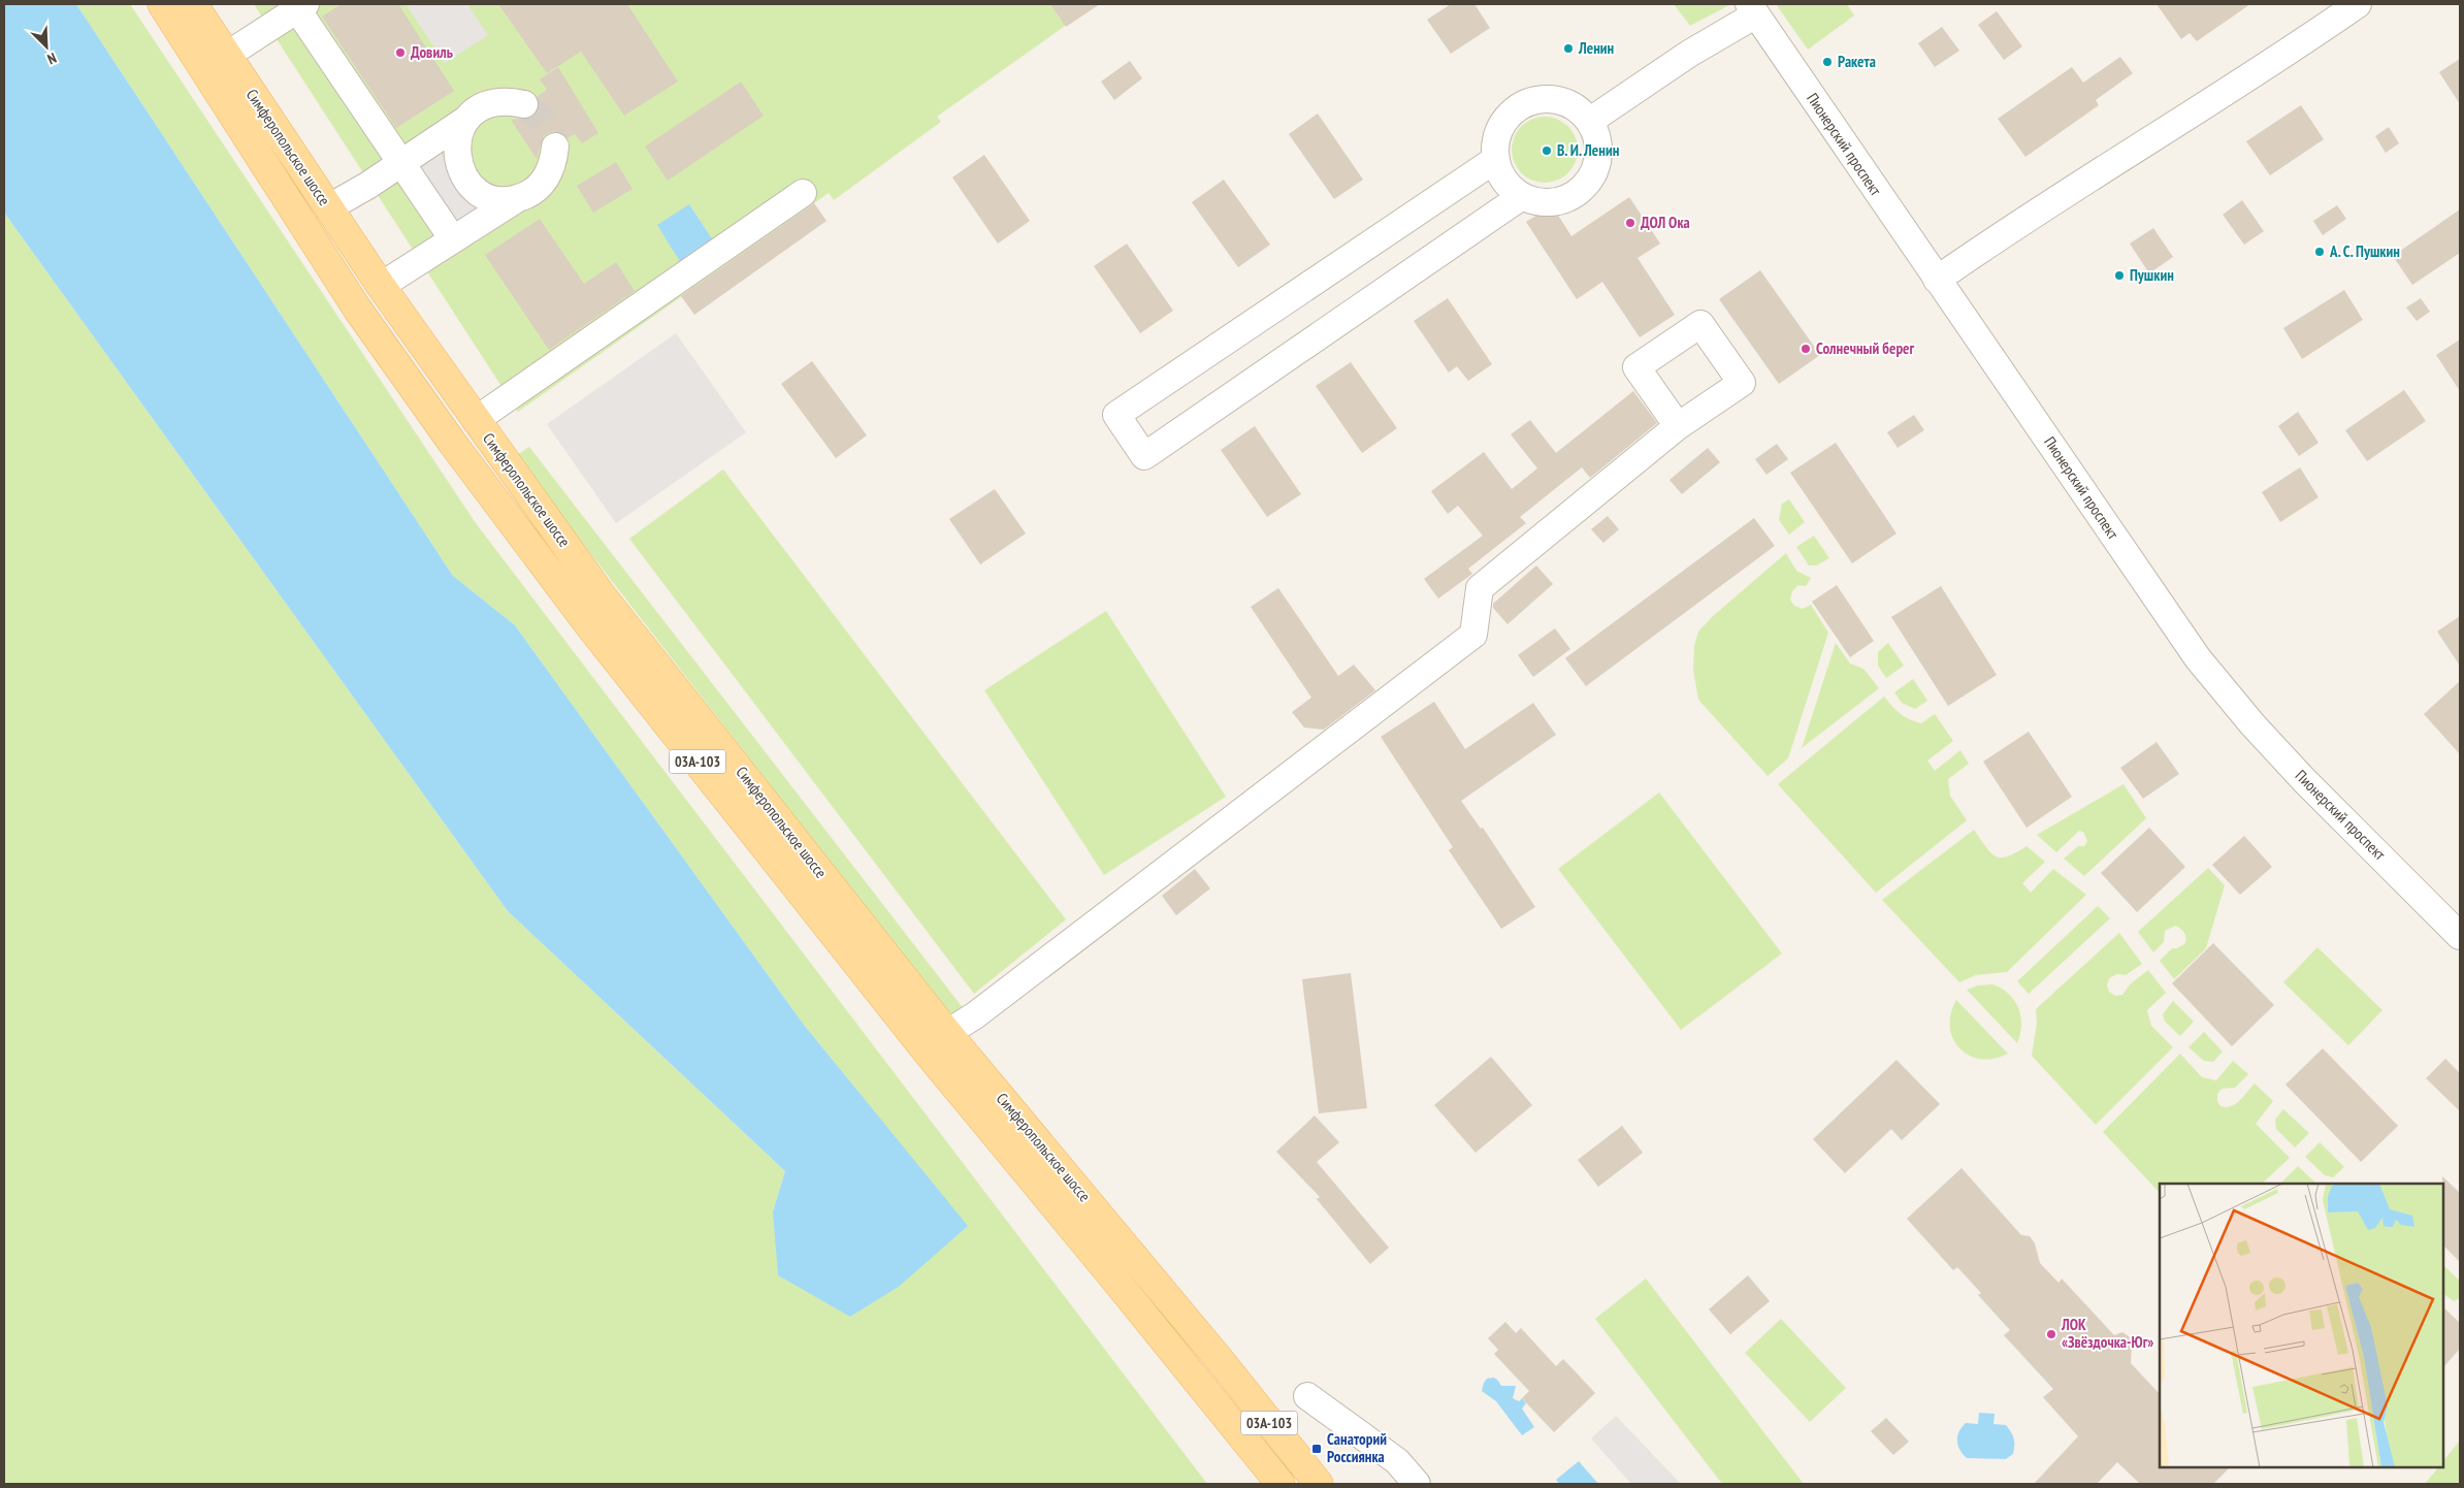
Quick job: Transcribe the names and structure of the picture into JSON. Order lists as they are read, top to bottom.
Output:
{
  "streets": {
    "main road": ["Симферопольское шоссе", "03А-103"],
    "street": ["Пионерский проспект"]
  },
  "places": {
    "other": [
      "Ленин",
      "Довиль",
      "Ракета",
      "В. И. Ленин",
      "ДОЛ Ока",
      "А. С. Пушкин",
      "Пушкин",
      "Солнечный берег",
      "ЛОК «Звёздочка-Юг»"
    ],
    "transit": ["Санаторий Россиянка"]
  },
  "north": "bottom right"
}
